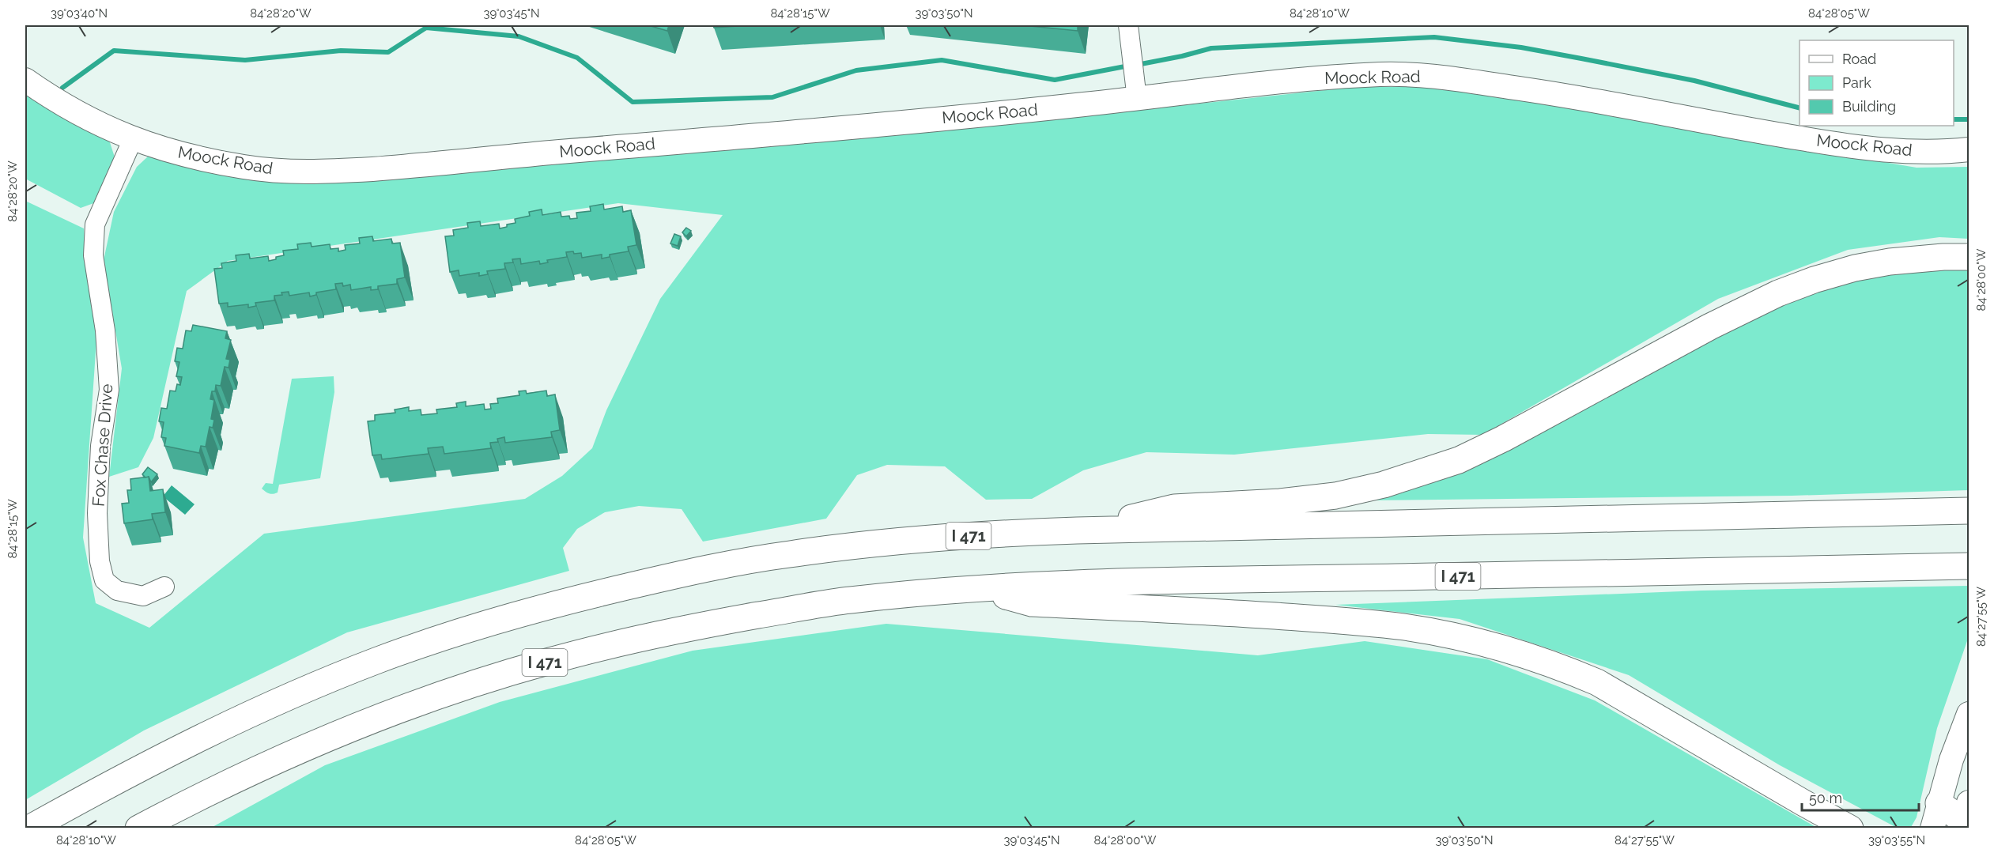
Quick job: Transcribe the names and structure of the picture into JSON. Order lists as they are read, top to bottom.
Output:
{
  "streets": {
    "highway": ["I 471"],
    "main road": ["Moock Road"],
    "street": ["Fox Chase Drive"]
  },
  "crossings": [
    ["Moock Road", "Fox Chase Drive"]
  ],
  "legend": ["Road", "Park", "Building"],
  "scale_bar": "50 m",
  "coordinates": [
    "39°03'40\"N",
    "84°28'20\"W",
    "39°03'45\"N",
    "84°28'15\"W",
    "39°03'50\"N",
    "84°28'10\"W",
    "84°28'05\"W",
    "84°28'00\"W",
    "84°27'55\"W",
    "39°03'55\"N"
  ]
}
